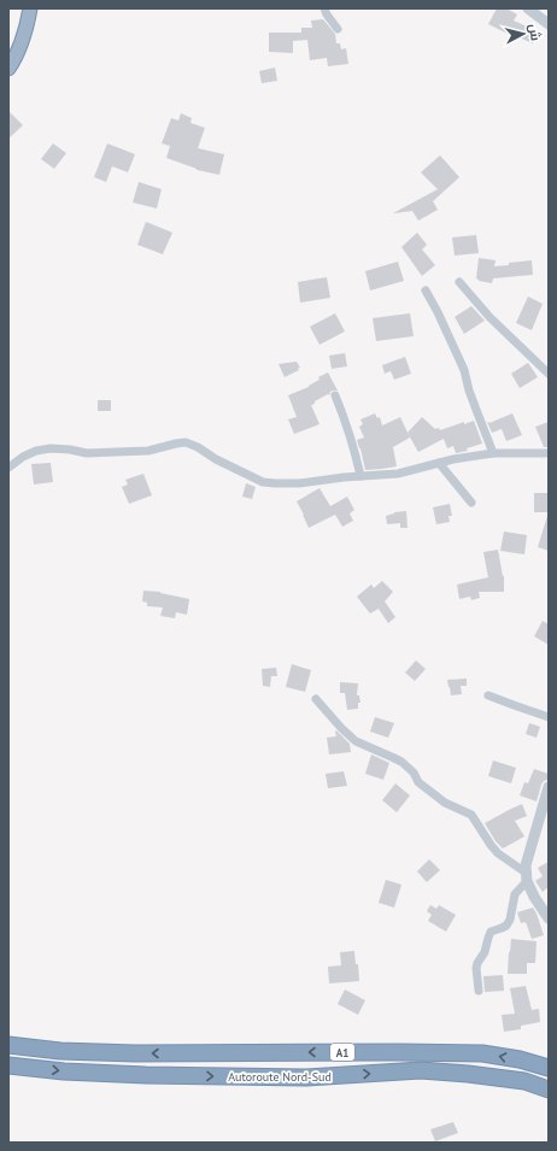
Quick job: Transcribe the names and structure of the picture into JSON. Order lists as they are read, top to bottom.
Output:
{
  "streets": {
    "highway": ["A1", "Autoroute Nord-Sud"]
  },
  "north": "right"
}
